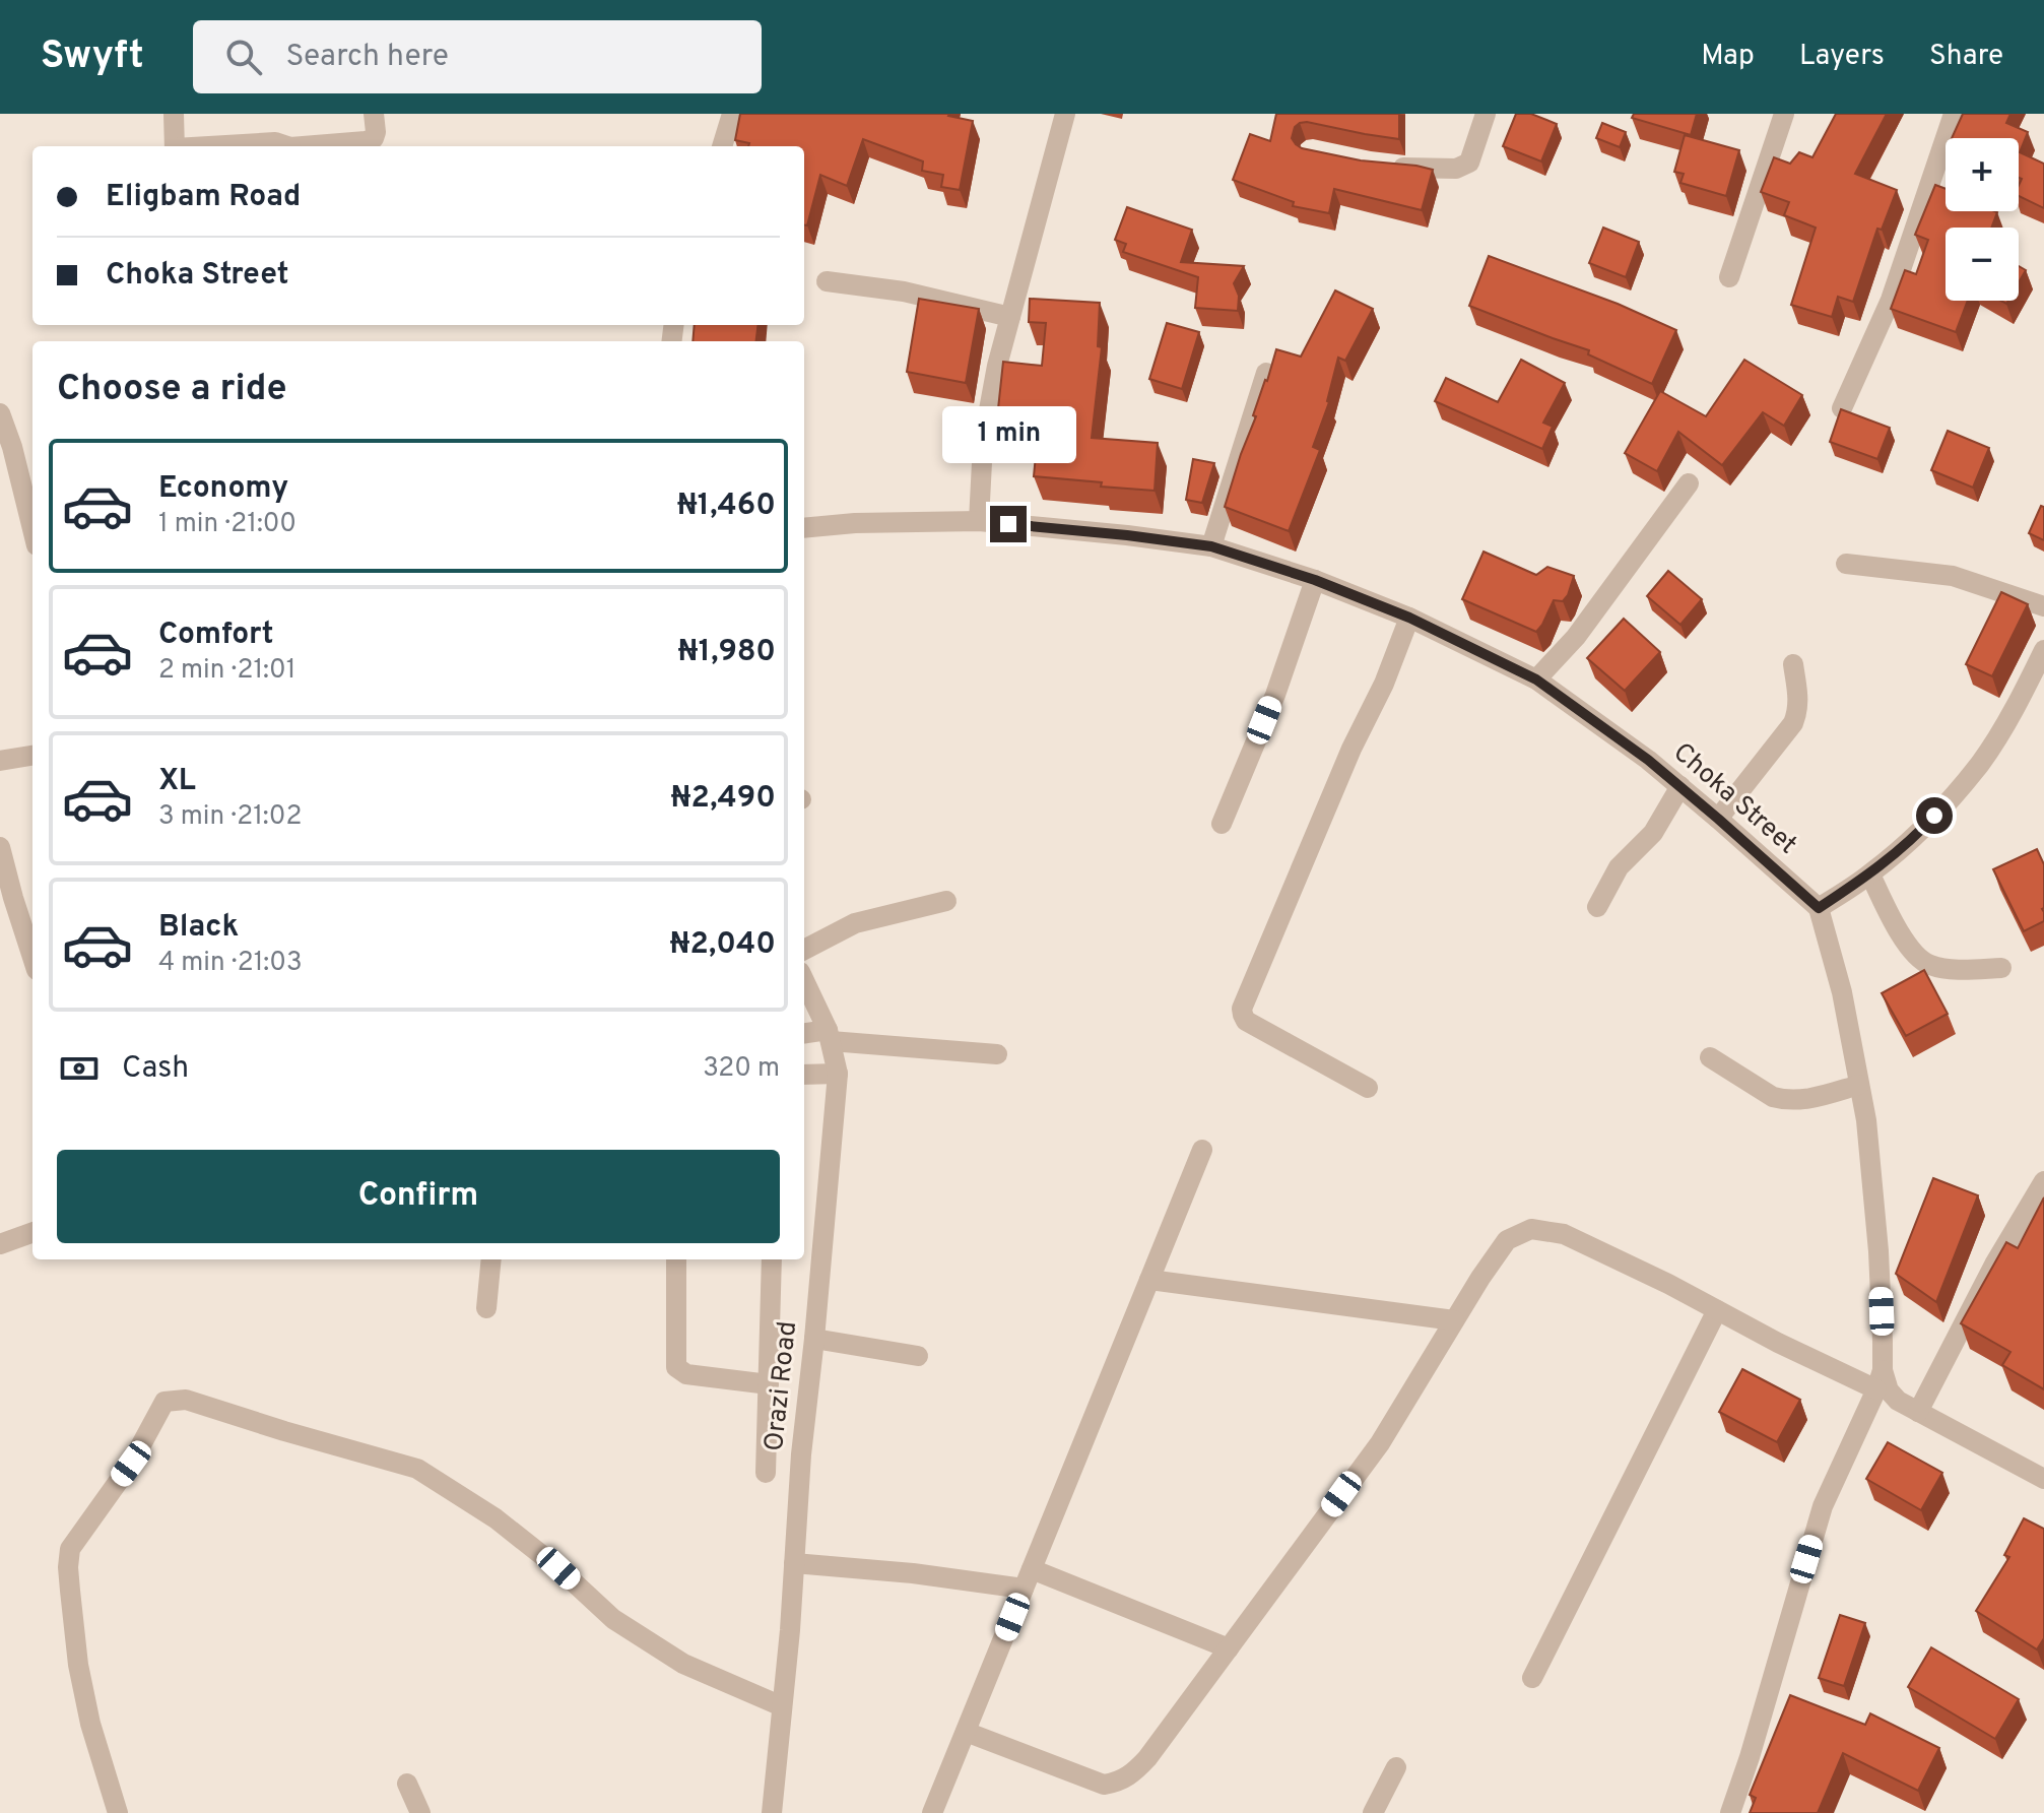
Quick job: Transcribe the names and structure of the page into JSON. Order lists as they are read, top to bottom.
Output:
{
  "streets": {
    "street": ["Choka Street", "Orazi Road"]
  },
  "page": {
    "header": "Swyft",
    "search": "Search here",
    "nav": ["Map", "Layers", "Share"],
    "map_buttons": ["+", "−"],
    "banner": ["Eligbam Road", "Choka Street"],
    "heading": "Choose a ride",
    "bubble": "1 min",
    "list": [
      {
        "name": "Economy",
        "note": "1 min · 21:00",
        "value": "₦1,460"
      },
      {
        "name": "Comfort",
        "note": "2 min · 21:01",
        "value": "₦1,980"
      },
      {
        "name": "XL",
        "note": "3 min · 21:02",
        "value": "₦2,490"
      },
      {
        "name": "Black",
        "note": "4 min · 21:03",
        "value": "₦2,040"
      }
    ],
    "pay": ["Cash", "320 m"],
    "buttons": "Confirm"
  }
}
